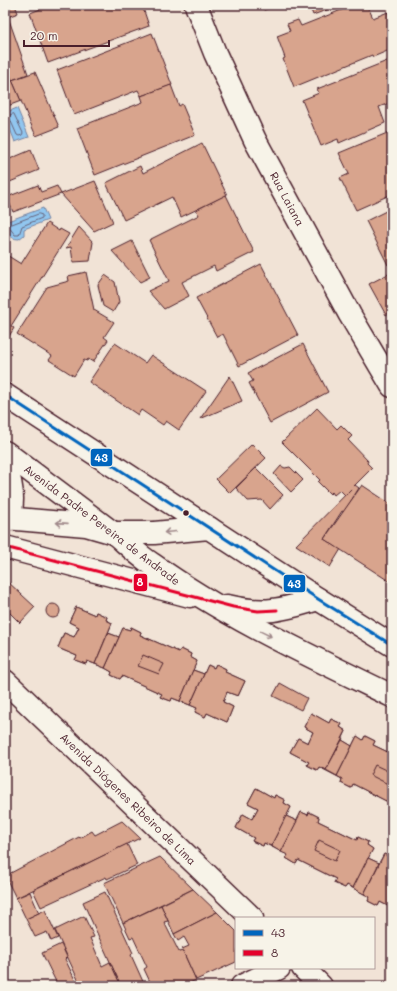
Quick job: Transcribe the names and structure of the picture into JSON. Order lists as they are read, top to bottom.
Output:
{
  "streets": {
    "street": ["Rua Laiana", "Avenida Padre Pereira de Andrade", "Avenida Diógenes Ribeiro de Lima"]
  },
  "lines": ["transit line 43", "transit line 8"],
  "legend": ["43", "8"],
  "scale_bar": "20 m"
}
